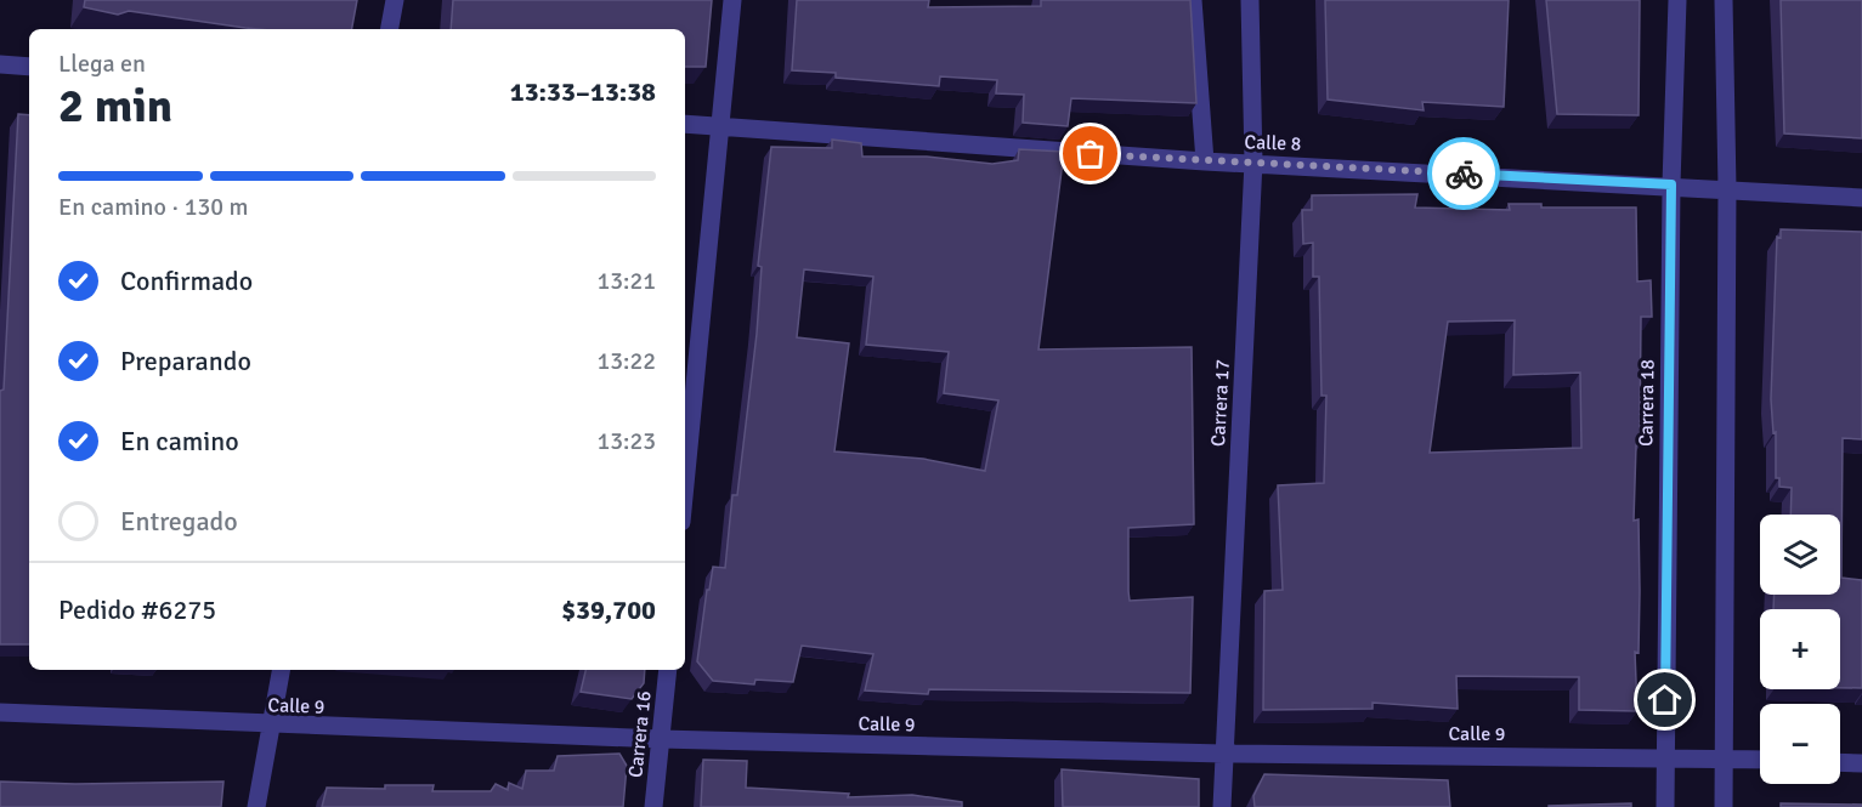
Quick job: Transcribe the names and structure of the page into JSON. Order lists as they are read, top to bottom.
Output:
{
  "streets": {
    "street": [
      "Calle 8",
      "Carrera 17",
      "Carrera 18",
      "Calle 9",
      "Carrera 16"
    ]
  },
  "crossings": [
    ["Calle 8", "Carrera 17"],
    ["Calle 8", "Carrera 18"],
    ["Carrera 17", "Calle 9"],
    ["Carrera 18", "Calle 9"],
    ["Calle 9", "Carrera 16"]
  ],
  "page": {
    "heading": ["2 min", "Llega en", "13:33–13:38"],
    "panel": ["Pedido #6275", "$39,700"],
    "bar": "En camino · 130 m",
    "list": [
      ["Confirmado", "13:21"],
      ["Preparando", "13:22"],
      ["En camino", "13:23"],
      "Entregado"
    ],
    "map_buttons": ["+", "−"]
  }
}
